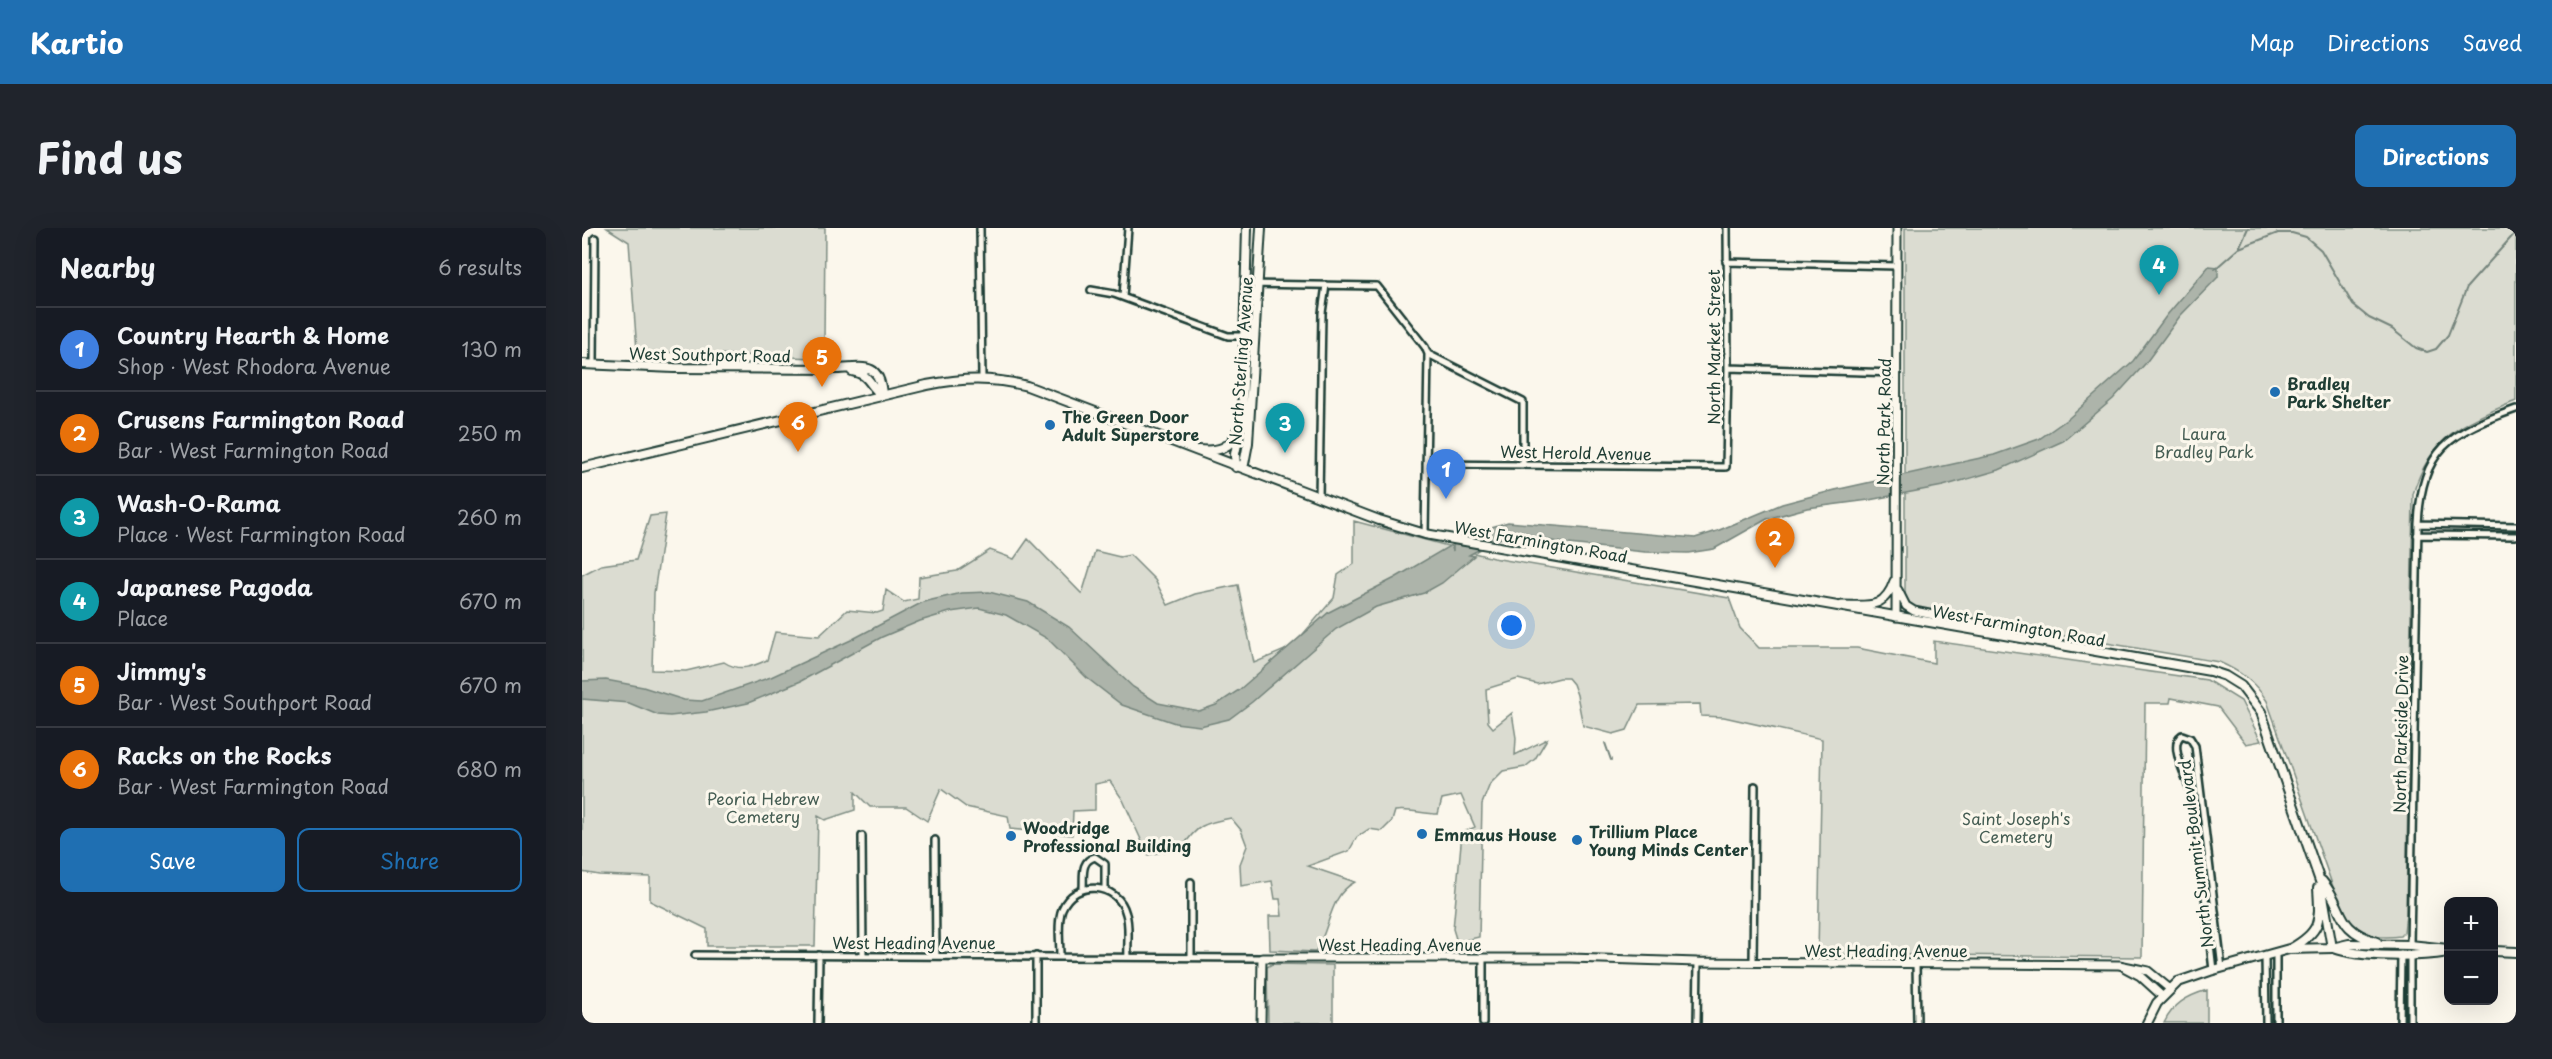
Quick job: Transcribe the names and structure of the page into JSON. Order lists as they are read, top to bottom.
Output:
{
  "streets": {
    "main road": ["West Southport Road", "North Sterling Avenue", "West Farmington Road"],
    "street": [
      "North Market Street",
      "North Park Road",
      "West Herold Avenue",
      "North Parkside Drive",
      "North Summit Boulevard",
      "West Heading Avenue"
    ]
  },
  "crossings": [
    ["North Market Street", "West Herold Avenue"],
    ["West Southport Road", "West Farmington Road"],
    ["North Sterling Avenue", "West Farmington Road"],
    ["North Park Road", "West Farmington Road"]
  ],
  "parks": ["Laura Bradley Park", "Peoria Hebrew Cemetery", "Saint Joseph's Cemetery"],
  "places": [
    "Bradley Park Shelter",
    "The Green Door Adult Superstore",
    "Emmaus House",
    "Woodridge Professional Building",
    "Trillium Place Young Minds Center"
  ],
  "page": {
    "header": "Kartio",
    "nav": ["Map", "Directions", "Saved"],
    "title": "Find us",
    "buttons": [
      "Directions",
      ["Save", "Share"]
    ],
    "heading": ["Nearby", "6 results"],
    "pins": [
      "4",
      "5",
      "6",
      "3",
      "1",
      "2"
    ],
    "list": [
      {
        "mark": "1",
        "name": "Country Hearth & Home",
        "note": "Shop · West Rhodora Avenue",
        "value": "130 m"
      },
      {
        "mark": "2",
        "name": "Crusens Farmington Road",
        "note": "Bar · West Farmington Road",
        "value": "250 m"
      },
      {
        "mark": "3",
        "name": "Wash-O-Rama",
        "note": "Place · West Farmington Road",
        "value": "260 m"
      },
      {
        "mark": "4",
        "name": "Japanese Pagoda",
        "note": "Place",
        "value": "670 m"
      },
      {
        "mark": "5",
        "name": "Jimmy's",
        "note": "Bar · West Southport Road",
        "value": "670 m"
      },
      {
        "mark": "6",
        "name": "Racks on the Rocks",
        "note": "Bar · West Farmington Road",
        "value": "680 m"
      }
    ],
    "map_buttons": ["+", "−"]
  }
}
